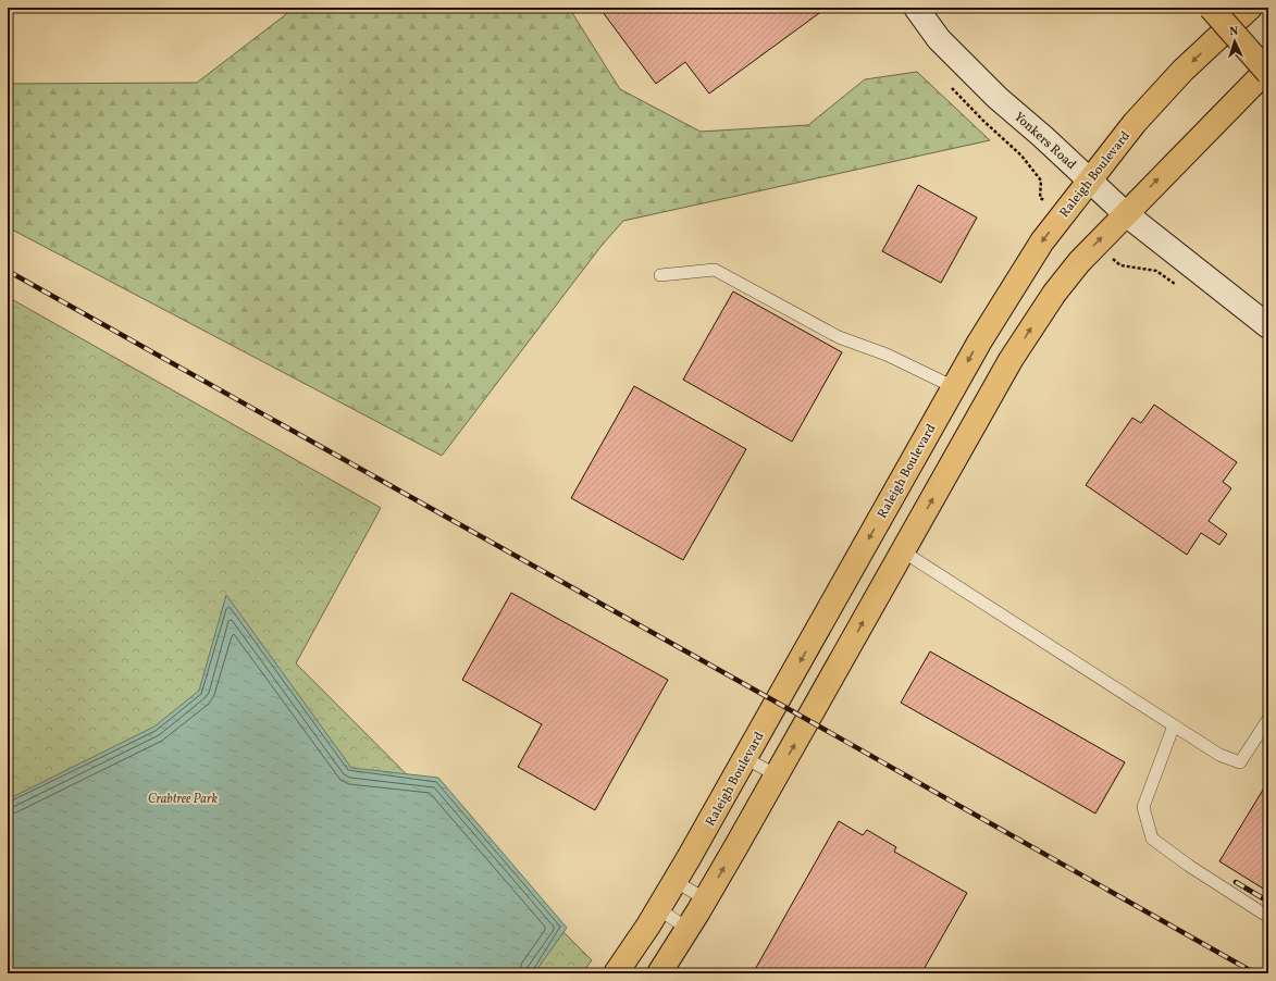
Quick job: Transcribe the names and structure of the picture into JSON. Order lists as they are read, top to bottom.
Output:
{
  "streets": {
    "main road": ["Raleigh Boulevard"],
    "street": ["Yonkers Road"]
  },
  "crossings": [
    ["Yonkers Road", "Raleigh Boulevard"]
  ],
  "parks": ["Crabtree Park"],
  "north": "top"
}
